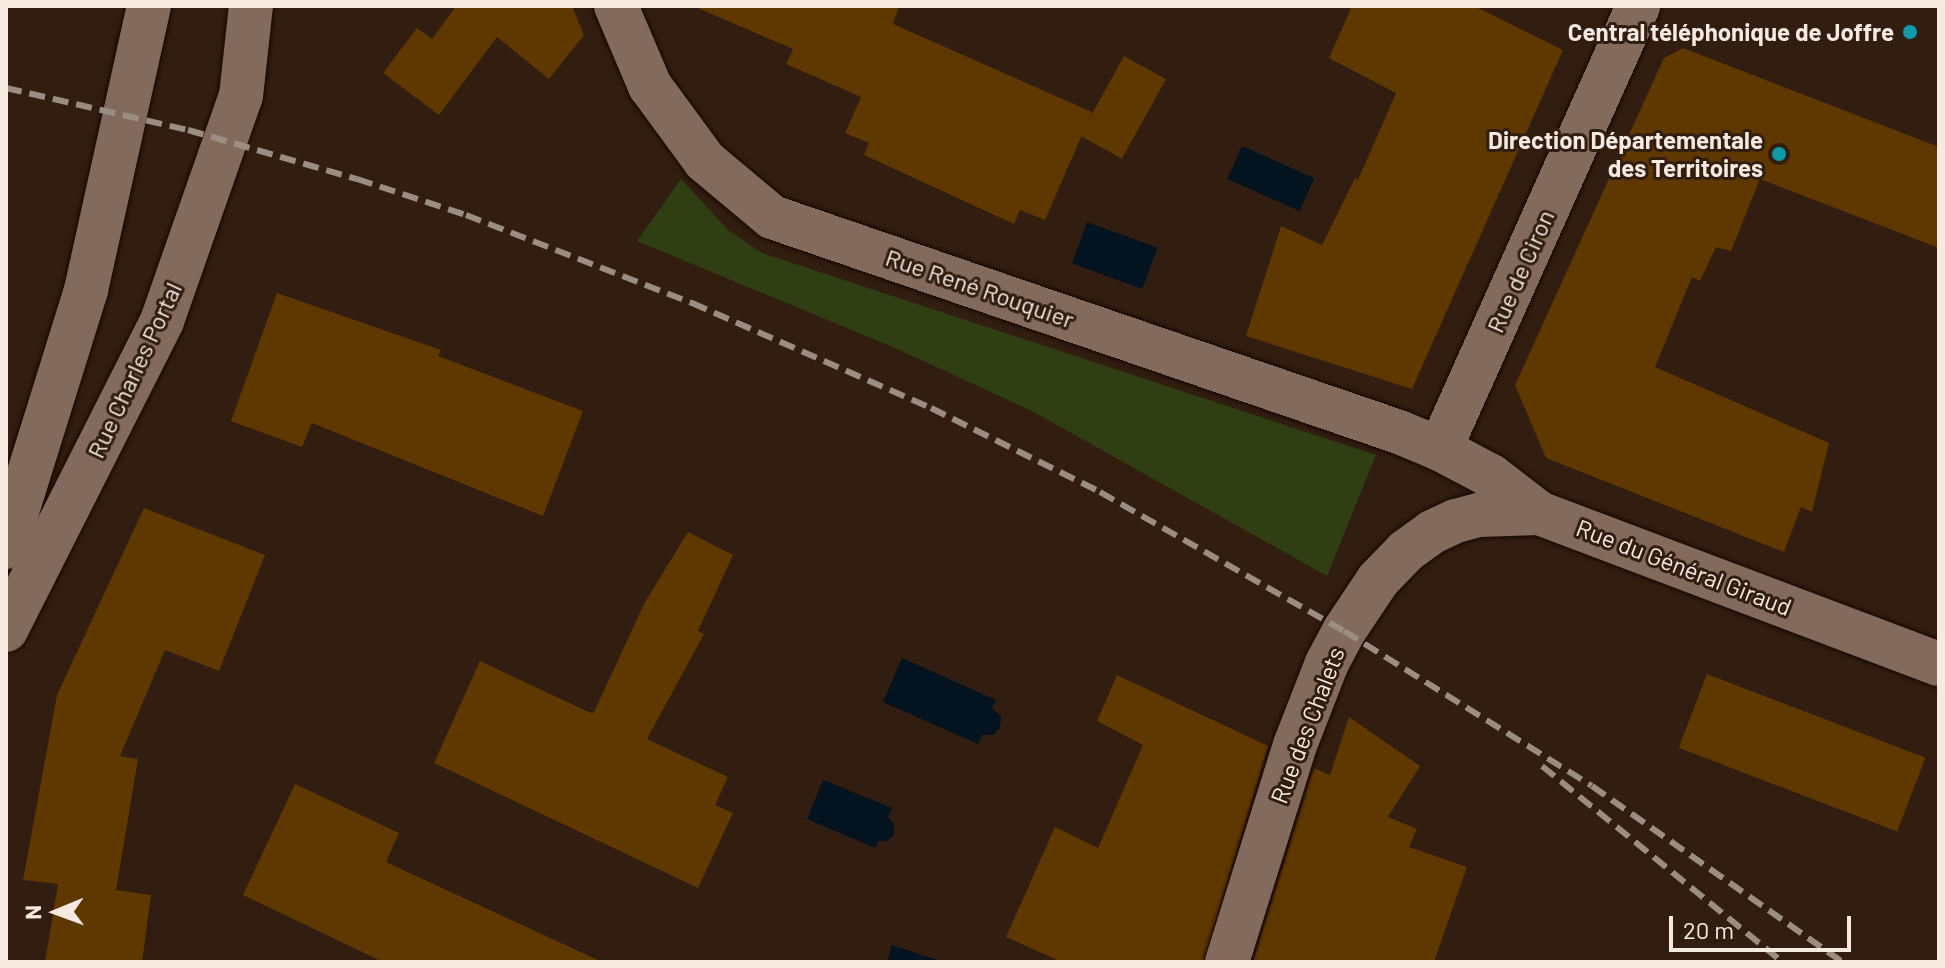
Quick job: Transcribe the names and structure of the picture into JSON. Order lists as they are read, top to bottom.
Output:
{
  "streets": {
    "street": [
      "Rue de Ciron",
      "Rue René Rouquier",
      "Rue Charles Portal",
      "Rue du Général Giraud",
      "Rue des Chalets"
    ]
  },
  "crossings": [
    ["Rue de Ciron", "Rue René Rouquier"],
    ["Rue de Ciron", "Rue du Général Giraud"],
    ["Rue René Rouquier", "Rue du Général Giraud"],
    ["Rue du Général Giraud", "Rue des Chalets"]
  ],
  "places": ["Central téléphonique de Joffre", "Direction Départementale des Territoires"],
  "scale_bar": "20 m",
  "north": "left"
}
